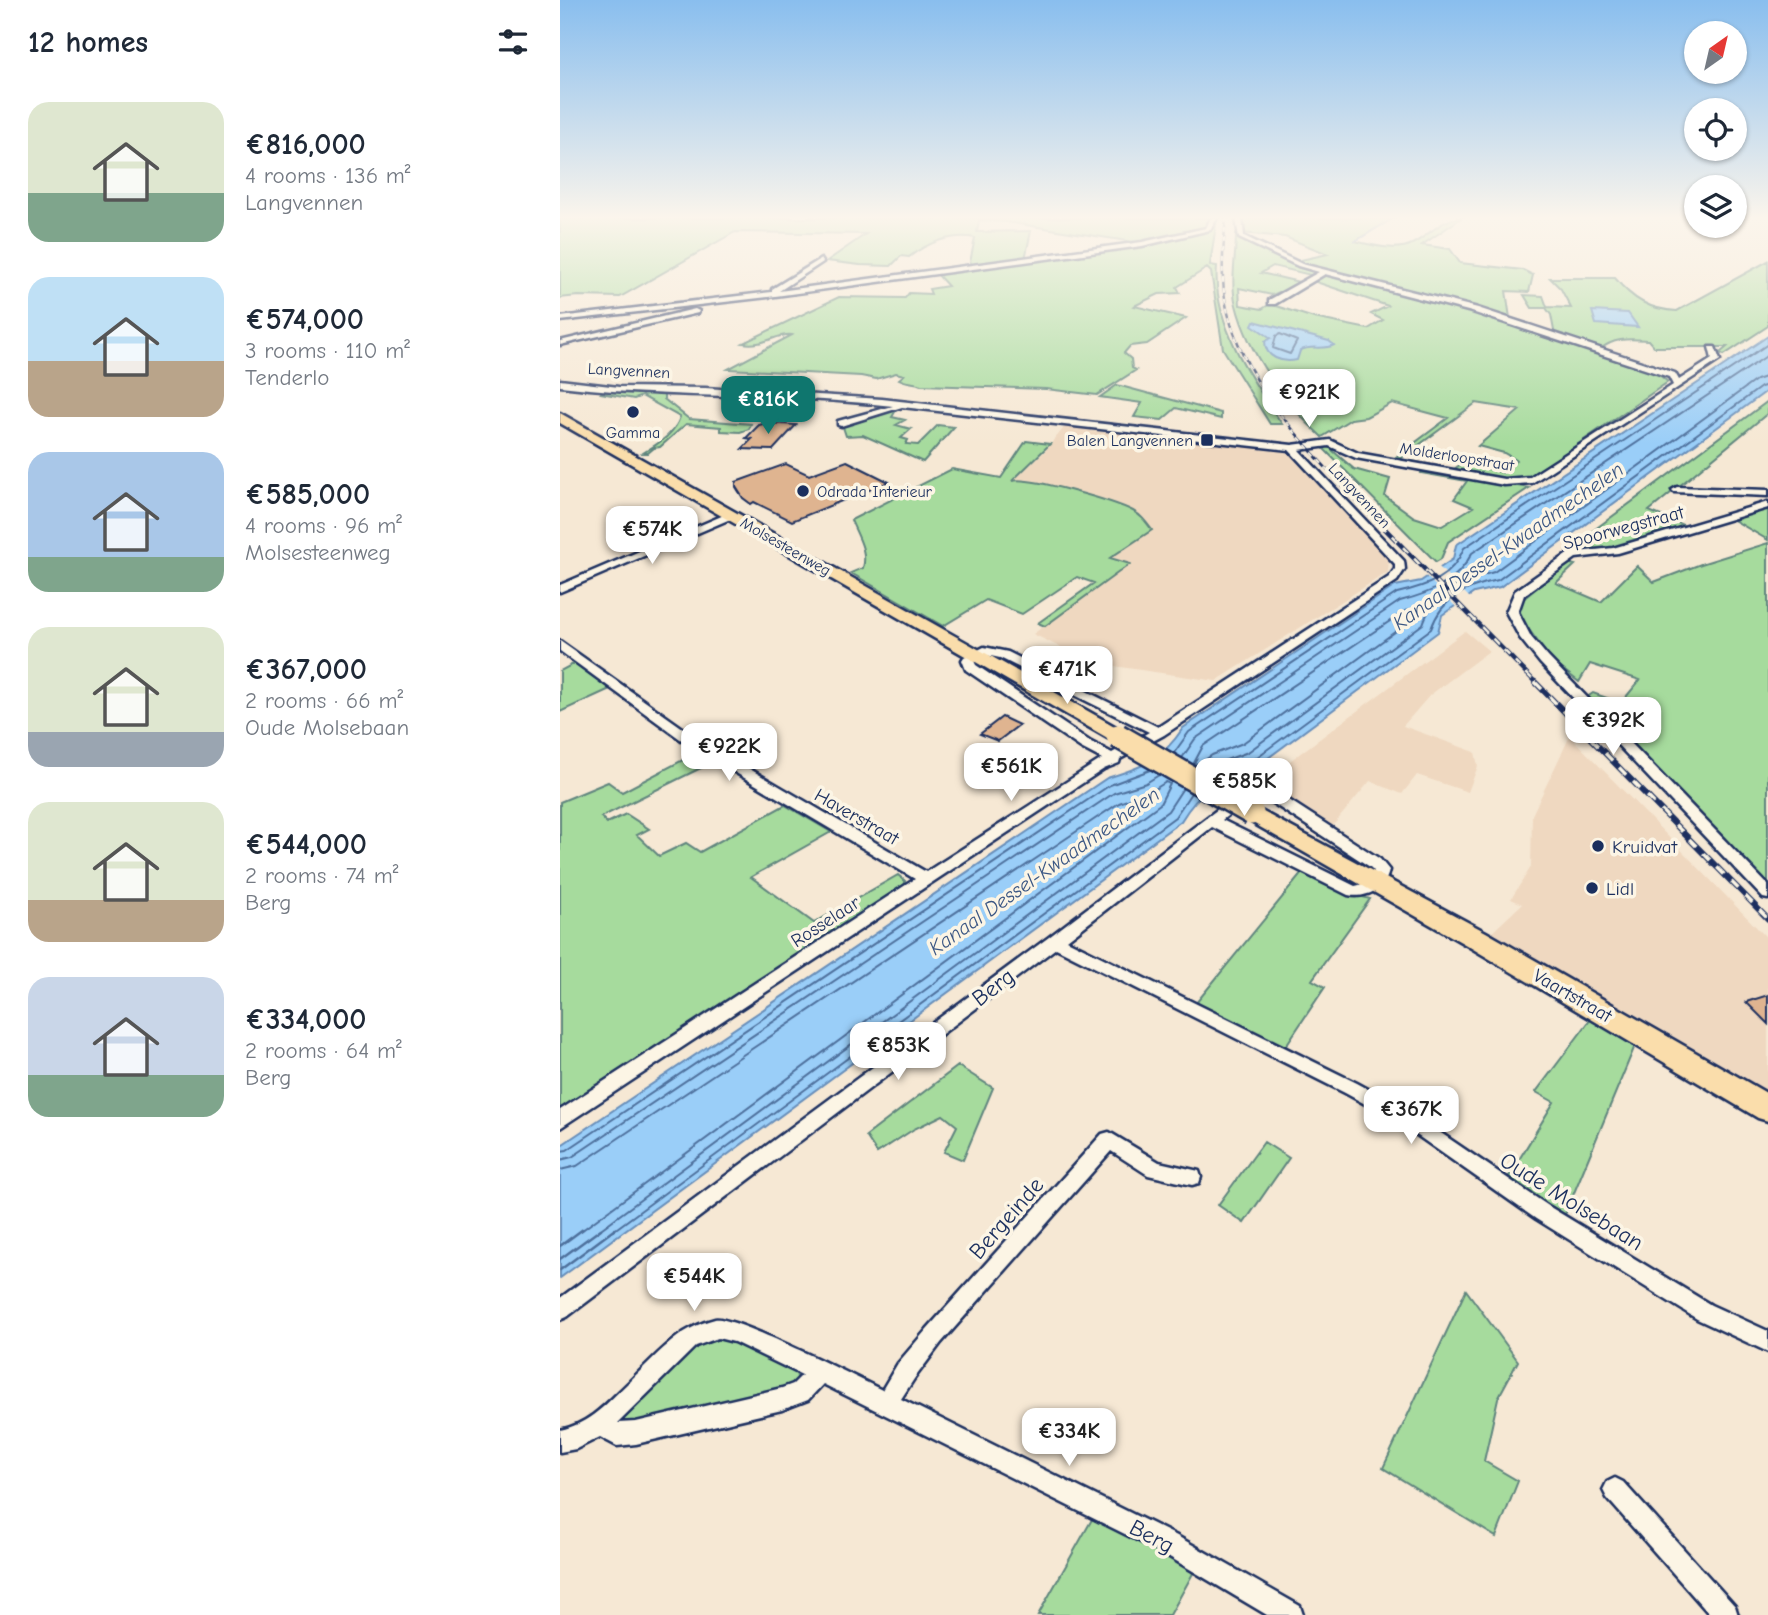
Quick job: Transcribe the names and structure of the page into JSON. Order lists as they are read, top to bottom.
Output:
{
  "streets": {
    "main road": ["Molsesteenweg", "Vaartstraat"],
    "street": [
      "Langvennen",
      "Molderloopstraat",
      "Spoorwegstraat",
      "Haverstraat",
      "Rosselaar",
      "Berg",
      "Oude Molsebaan",
      "Bergeinde"
    ]
  },
  "crossings": [
    ["Langvennen", "Molderloopstraat"],
    ["Langvennen", "Molsesteenweg"],
    ["Langvennen", "Rosselaar"],
    ["Molsesteenweg", "Vaartstraat"],
    ["Haverstraat", "Rosselaar"],
    ["Berg", "Vaartstraat"],
    ["Berg", "Oude Molsebaan"],
    ["Berg", "Bergeinde"]
  ],
  "water": ["Kanaal Dessel-Kwaadmechelen"],
  "places": {
    "other": [
      "Gamma",
      "Odrada Interieur",
      "Kruidvat",
      "Lidl"
    ],
    "transit": ["Balen Langvennen"]
  },
  "north": "top right",
  "page": {
    "heading": "12 homes",
    "list": [
      {
        "name": "€816,000",
        "note": "4 rooms · 136 m² · Langvennen"
      },
      {
        "name": "€574,000",
        "note": "3 rooms · 110 m² · Tenderlo"
      },
      {
        "name": "€585,000",
        "note": "4 rooms · 96 m² · Molsesteenweg"
      },
      {
        "name": "€367,000",
        "note": "2 rooms · 66 m² · Oude Molsebaan"
      },
      {
        "name": "€544,000",
        "note": "2 rooms · 74 m² · Berg"
      },
      {
        "name": "€334,000",
        "note": "2 rooms · 64 m² · Berg"
      }
    ],
    "price": [
      "€921K",
      "€816K",
      "€574K",
      "€471K",
      "€392K",
      "€922K",
      "€561K",
      "€585K",
      "€853K",
      "€367K",
      "€544K",
      "€334K"
    ]
  }
}
